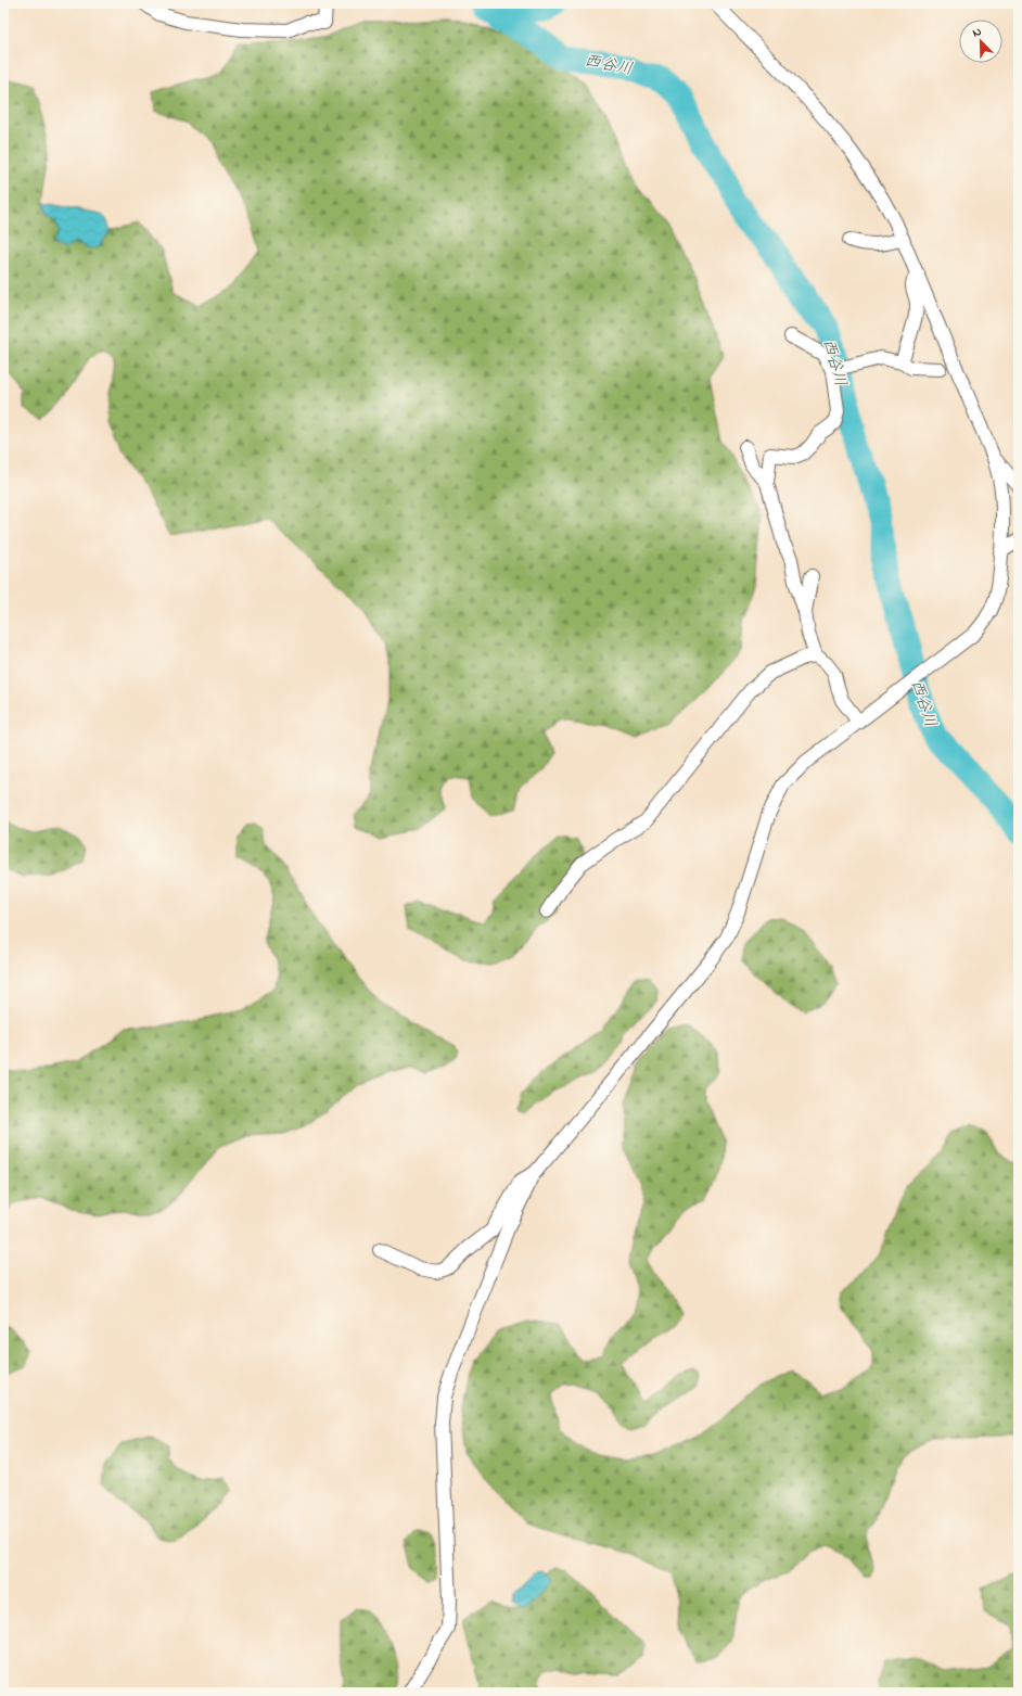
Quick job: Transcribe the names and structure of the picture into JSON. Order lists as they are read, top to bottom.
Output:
{
  "water": ["西谷川"],
  "north": "top left"
}
